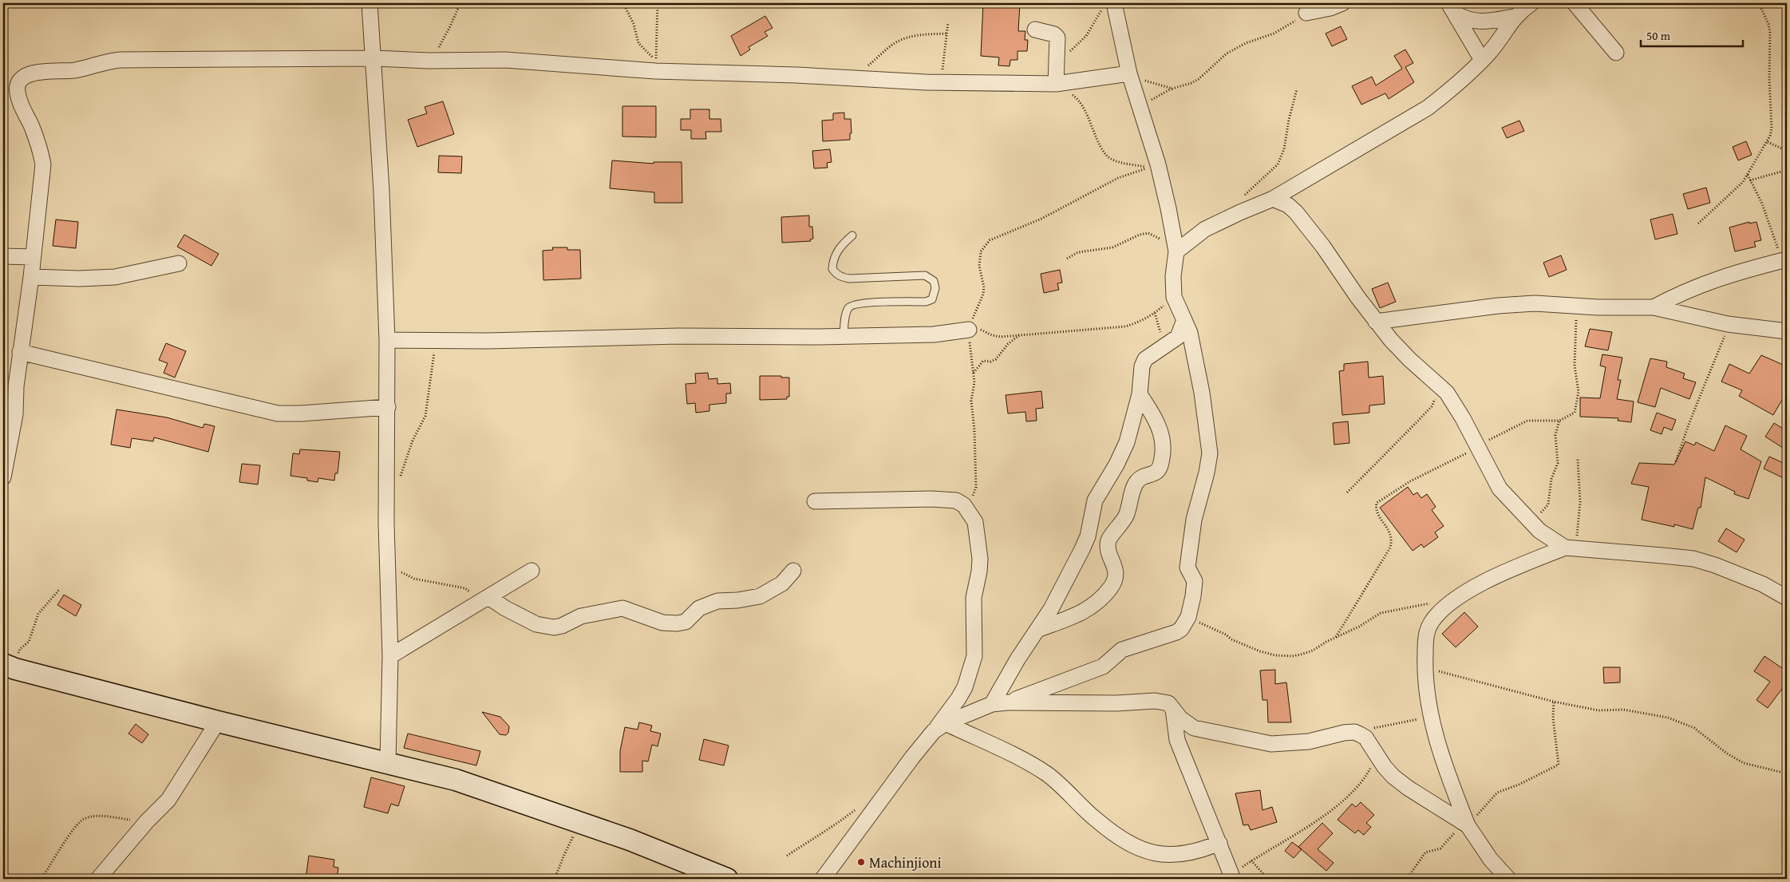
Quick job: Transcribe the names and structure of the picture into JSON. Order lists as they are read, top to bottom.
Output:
{
  "places": ["Machinjioni"],
  "scale_bar": "50 m"
}
